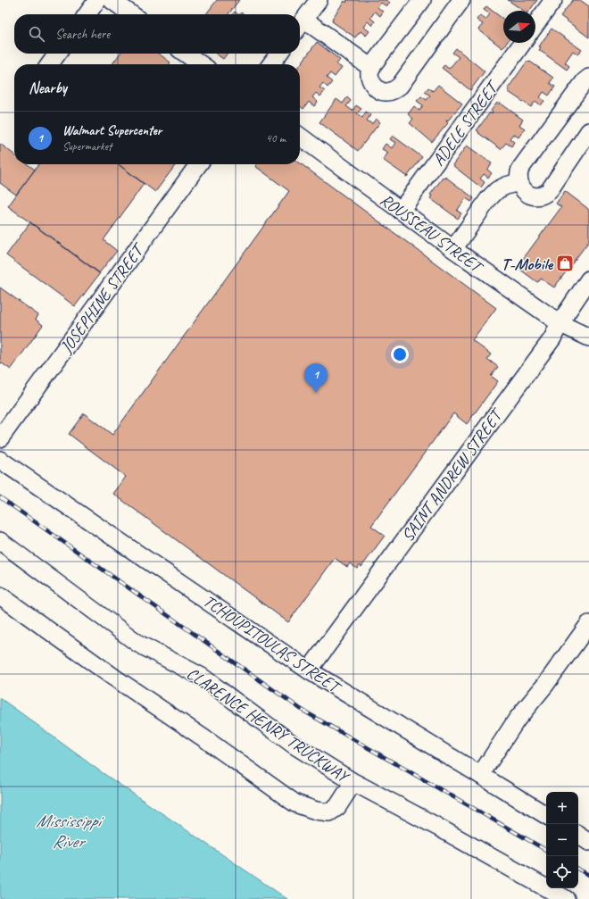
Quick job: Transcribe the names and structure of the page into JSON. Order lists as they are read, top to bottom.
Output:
{
  "streets": {
    "street": [
      "ADELE STREET",
      "ROUSSEAU STREET",
      "JOSEPHINE STREET",
      "SAINT ANDREW STREET",
      "TCHOUPITOULAS STREET",
      "CLARENCE HENRY TRUCKWAY"
    ]
  },
  "crossings": [
    ["ADELE STREET", "ROUSSEAU STREET"],
    ["ROUSSEAU STREET", "SAINT ANDREW STREET"],
    ["SAINT ANDREW STREET", "TCHOUPITOULAS STREET"]
  ],
  "water": ["Mississippi River"],
  "places": {
    "shop": ["T-Mobile"]
  },
  "north": "right",
  "page": {
    "search": "Search here",
    "heading": "Nearby",
    "list": [
      {
        "mark": "1",
        "name": "Walmart Supercenter",
        "note": "Supermarket",
        "value": "40 m"
      }
    ],
    "pins": "1",
    "map_buttons": ["+", "−"]
  }
}
